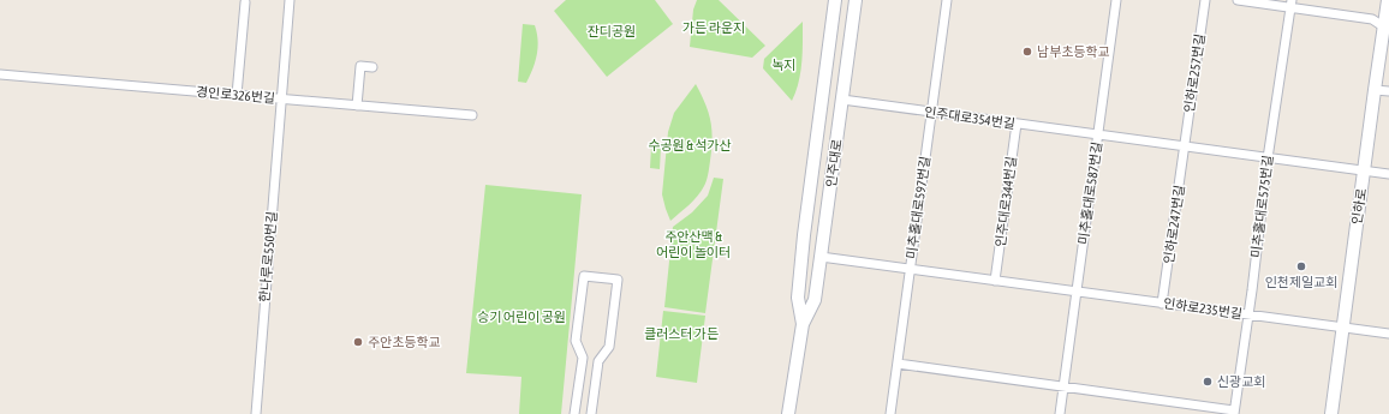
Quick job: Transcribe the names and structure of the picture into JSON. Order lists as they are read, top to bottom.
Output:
{
  "streets": {
    "main road": ["인주대로", "인하로"],
    "street": [
      "인하로257번길",
      "경인로326번길",
      "인주대로354번길",
      "미추홀대로587번길",
      "인주대로344번길",
      "미추홀대로575번길",
      "미추홀대로597번길",
      "인하로247번길",
      "한나루로550번길",
      "인하로235번길"
    ]
  },
  "crossings": [
    ["인하로257번길", "인하로247번길"],
    ["경인로326번길", "한나루로550번길"],
    ["인주대로354번길", "인주대로"],
    ["인주대로354번길", "미추홀대로587번길"],
    ["인주대로354번길", "인주대로344번길"],
    ["인주대로354번길", "미추홀대로597번길"],
    ["미추홀대로587번길", "인하로235번길"],
    ["미추홀대로575번길", "인하로235번길"],
    ["인하로", "인하로235번길"],
    ["인하로247번길", "인하로235번길"]
  ],
  "parks": [
    "가든 라운지",
    "잔디공원",
    "녹지",
    "수공원 & 석가산",
    "주안산맥 & 어린이 놀이터",
    "승기 어린이 공원",
    "클러스터 가든"
  ],
  "places": [
    "남부초등학교",
    "인천제일교회",
    "주안초등학교",
    "신광교회"
  ]
}
